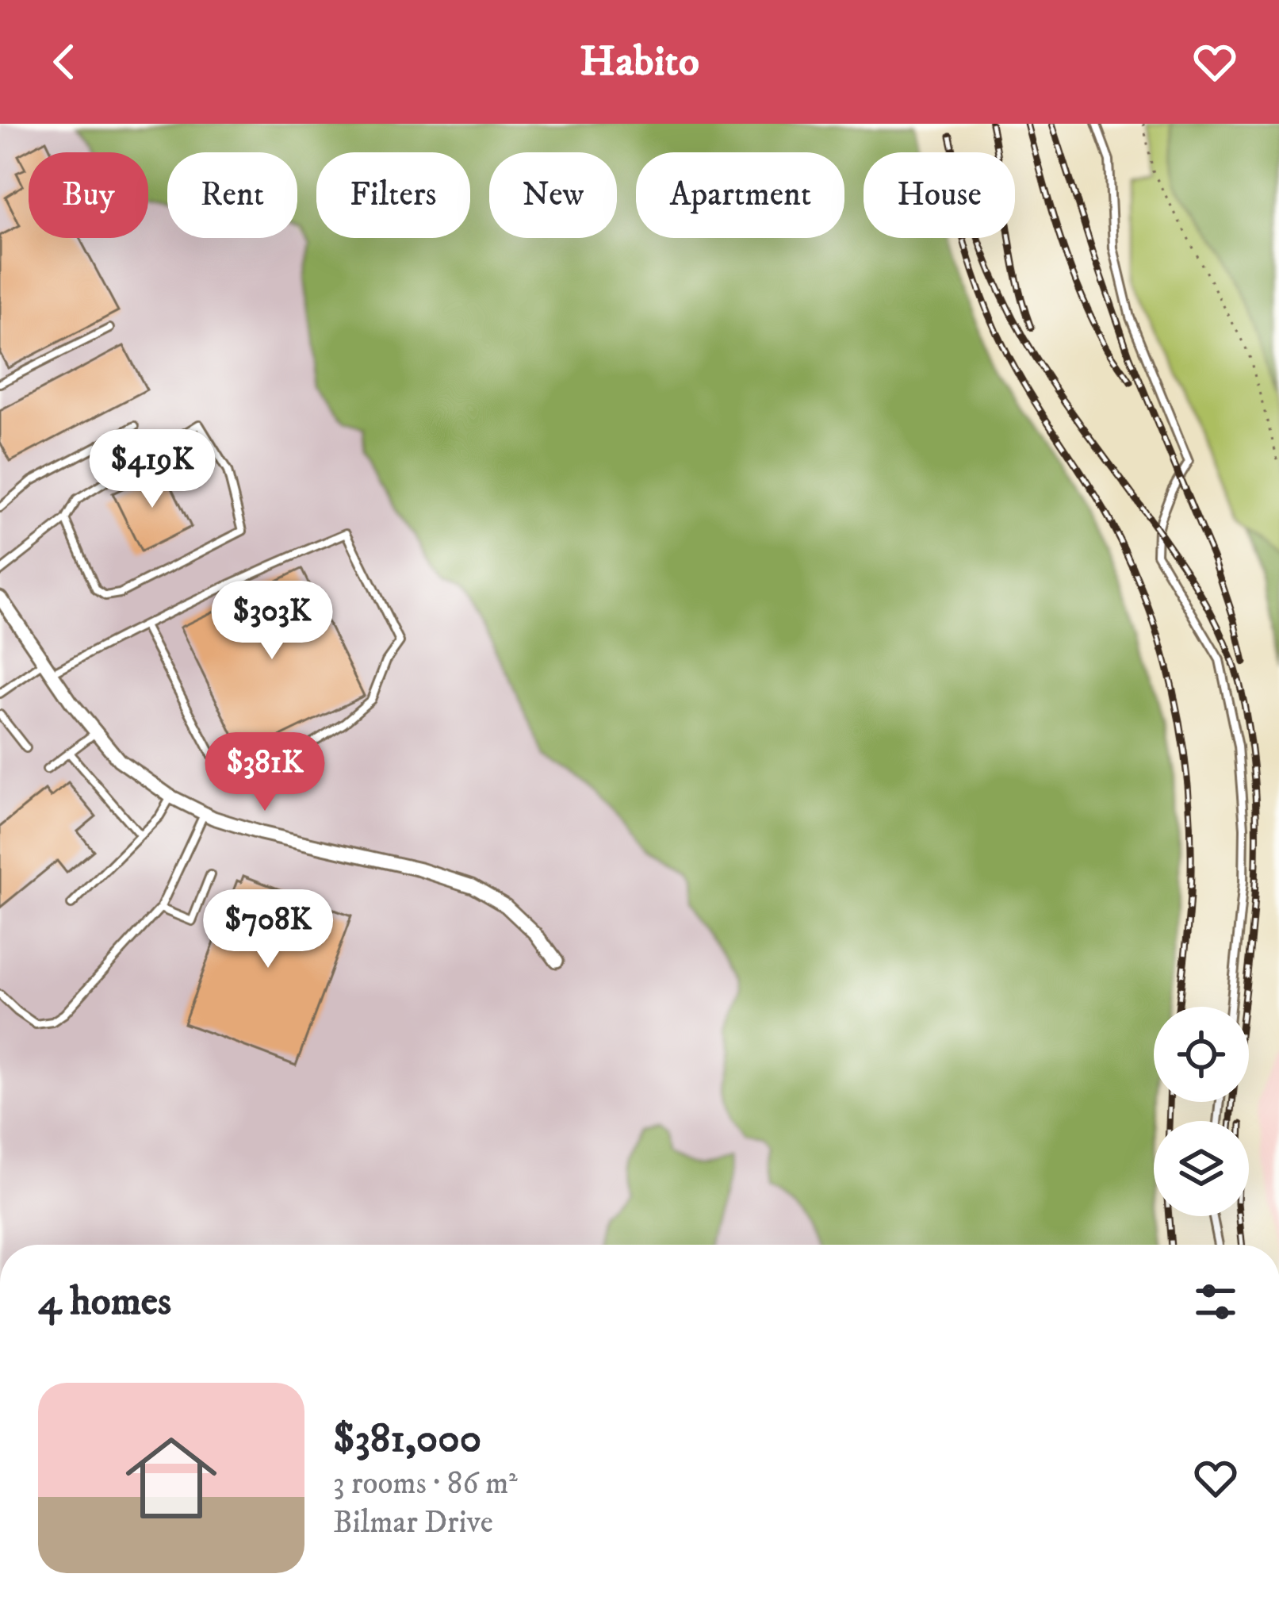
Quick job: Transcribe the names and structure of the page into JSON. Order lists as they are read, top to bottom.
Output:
{
  "page": {
    "header": "Habito",
    "chip": [
      "Buy",
      "Rent",
      "Filters",
      "New",
      "Apartment",
      "House"
    ],
    "price": [
      "$419K",
      "$303K",
      "$381K",
      "$708K"
    ],
    "heading": "4 homes",
    "list": [
      {
        "name": "$381,000",
        "note": "3 rooms · 86 m² · Bilmar Drive"
      }
    ]
  }
}
